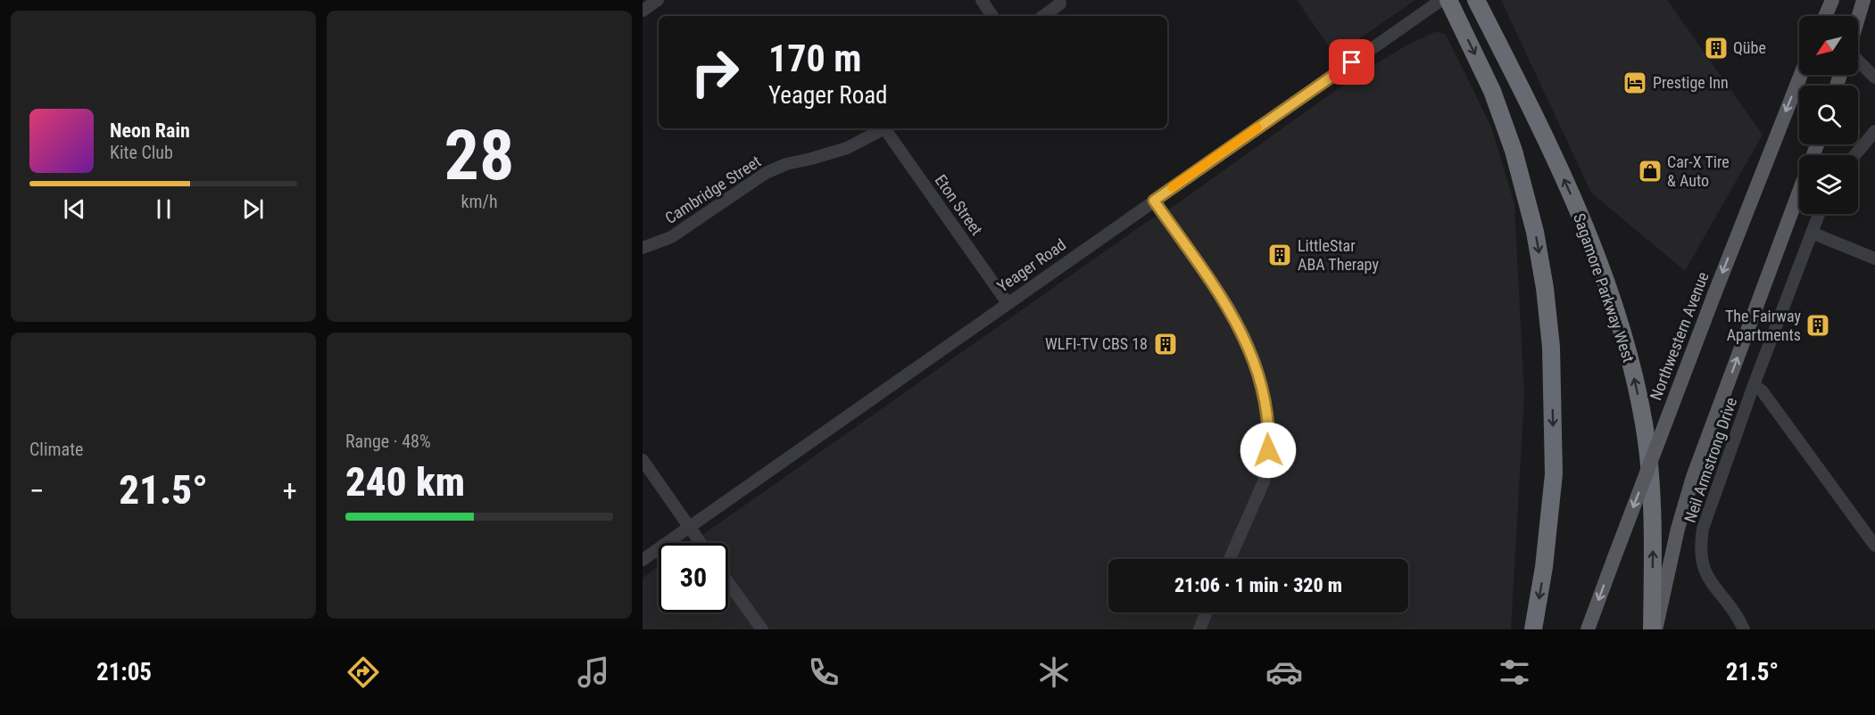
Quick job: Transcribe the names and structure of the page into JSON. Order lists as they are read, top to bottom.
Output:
{
  "streets": {
    "highway": ["Sagamore Parkway West"],
    "main road": ["Northwestern Avenue"],
    "street": [
      "Cambridge Street",
      "Eton Street",
      "Yeager Road",
      "Neil Armstrong Drive"
    ]
  },
  "crossings": [
    ["Eton Street", "Yeager Road"]
  ],
  "places": {
    "building": [
      "Qübe",
      "LittleStar ABA Therapy",
      "The Fairway Apartments",
      "WLFI-TV CBS 18"
    ],
    "hotel": ["Prestige Inn"],
    "shop": ["Car-X Tire & Auto"]
  },
  "north": "bottom left",
  "page": {
    "tile": [
      ["28", "km/h"],
      "Climate",
      ["Range · 48%", "240 km"]
    ],
    "turn": ["170 m", "Yeager Road"],
    "song": ["Neon Rain", "Kite Club"],
    "heat": ["−", "21.5°", "+"],
    "limit": "30",
    "trip": "21:06 · 1 min · 320 m",
    "tabs": ["21:05", "21.5°"]
  }
}
